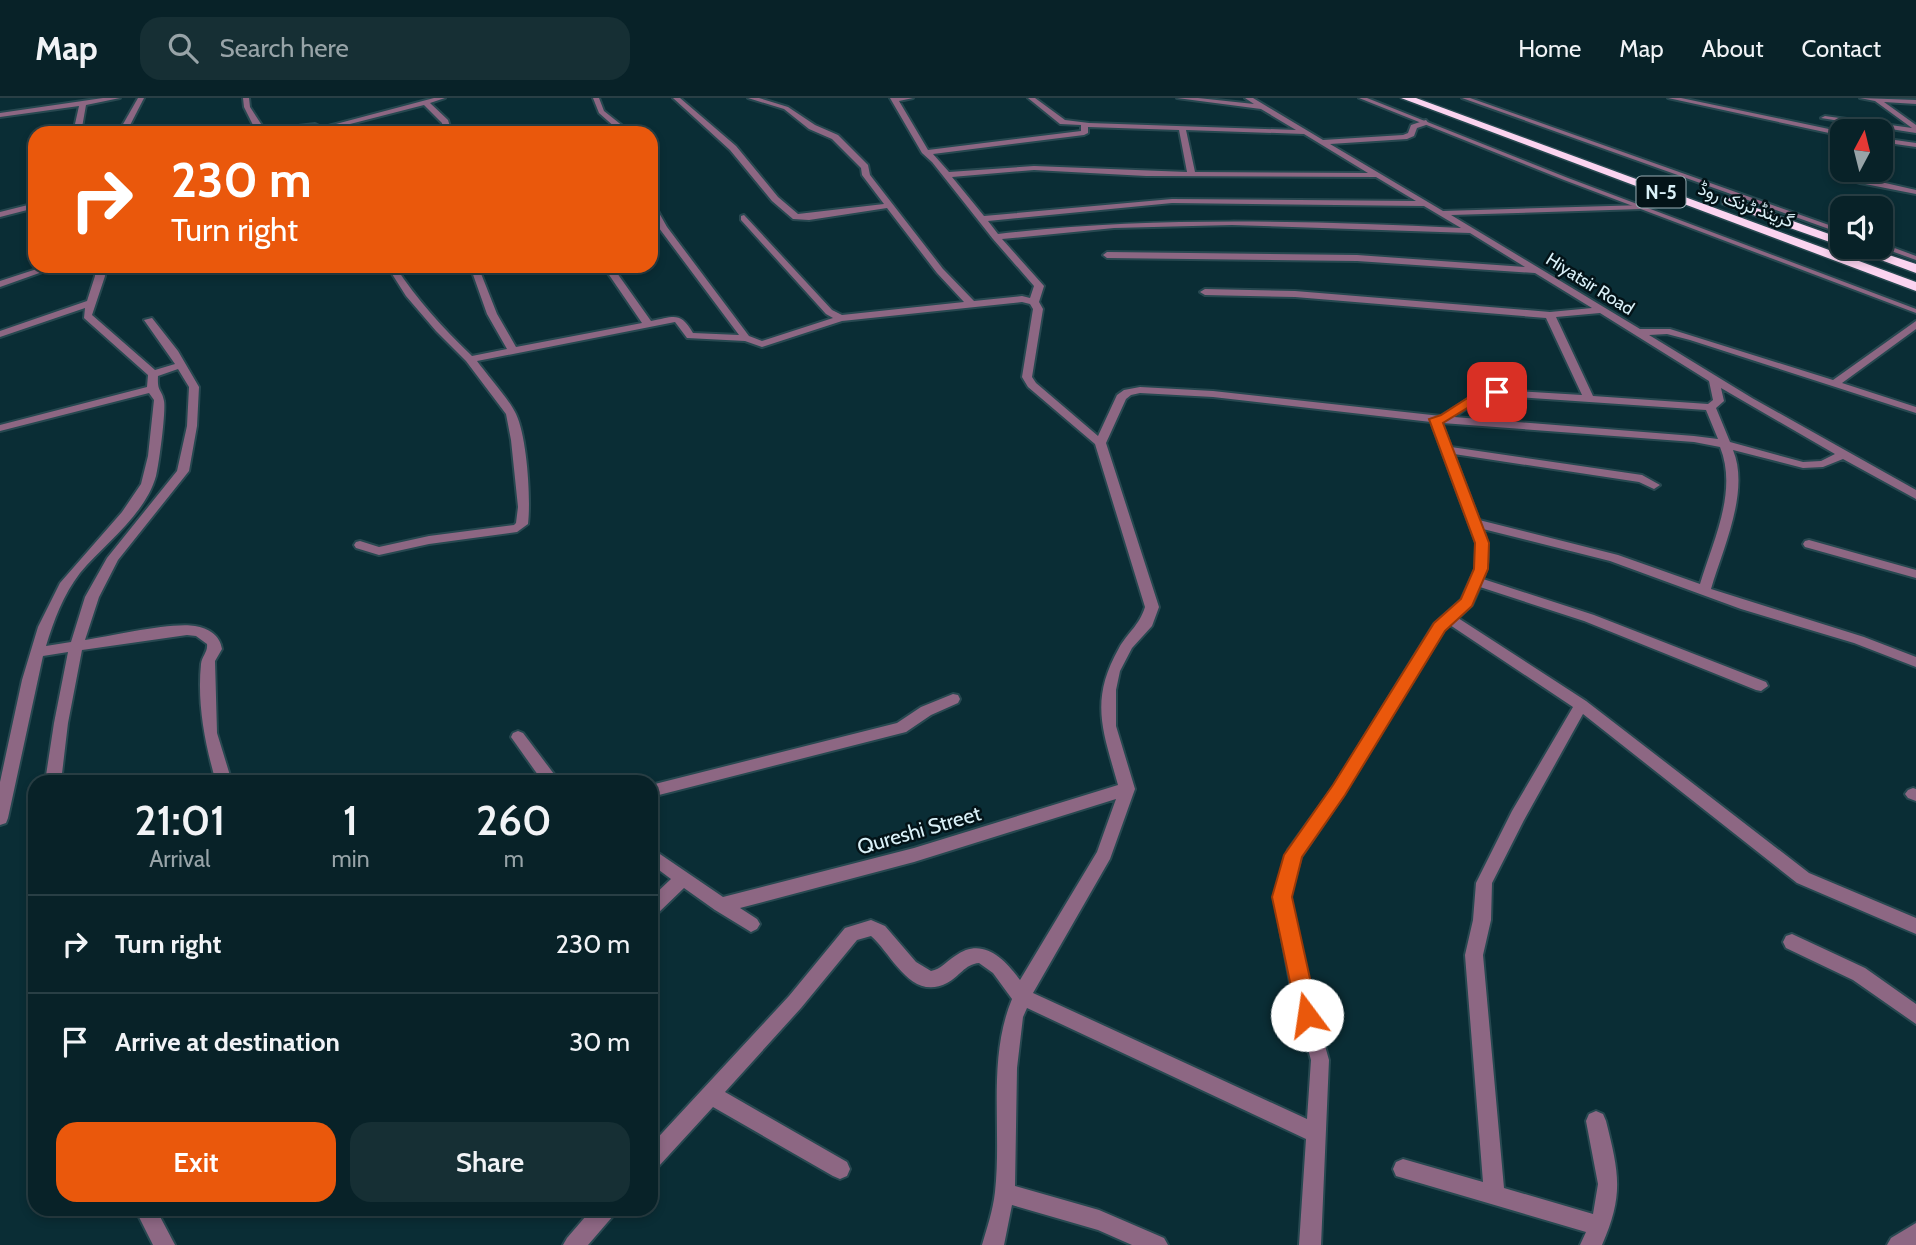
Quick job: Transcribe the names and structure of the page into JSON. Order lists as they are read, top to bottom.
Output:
{
  "streets": {
    "highway": ["N-5", "گرینڈ ٹرنک روڈ"],
    "street": ["Hiyatsir Road", "Qureshi Street"]
  },
  "north": "top",
  "page": {
    "header": "Map",
    "search": "Search here",
    "nav": [
      "Home",
      "Map",
      "About",
      "Contact"
    ],
    "turn": ["230 m", "Turn right"],
    "eta": [
      "21:01",
      "Arrival",
      "1",
      "min",
      "260",
      "m"
    ],
    "list": [
      {
        "name": "Turn right",
        "value": "230 m"
      },
      {
        "name": "Arrive at destination",
        "value": "30 m"
      }
    ],
    "buttons": ["Exit", "Share"]
  }
}
